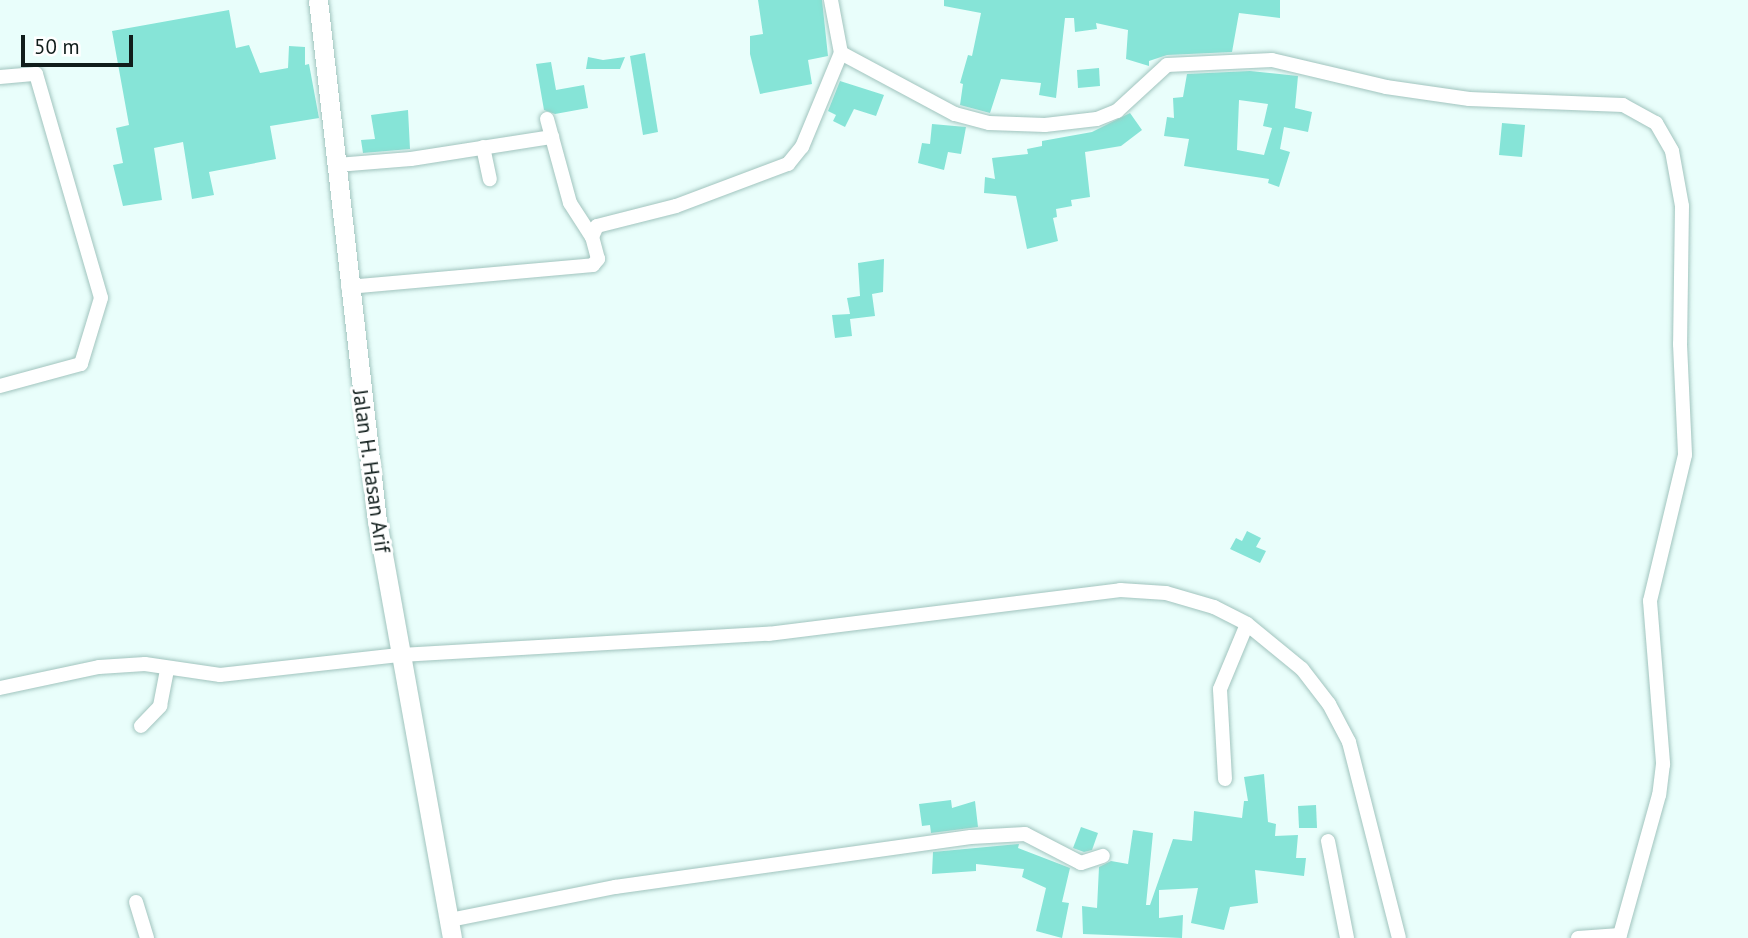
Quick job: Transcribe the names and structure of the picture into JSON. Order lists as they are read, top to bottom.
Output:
{
  "streets": {
    "main road": ["Jalan H. Hasan Arif"]
  },
  "scale_bar": "50 m"
}
